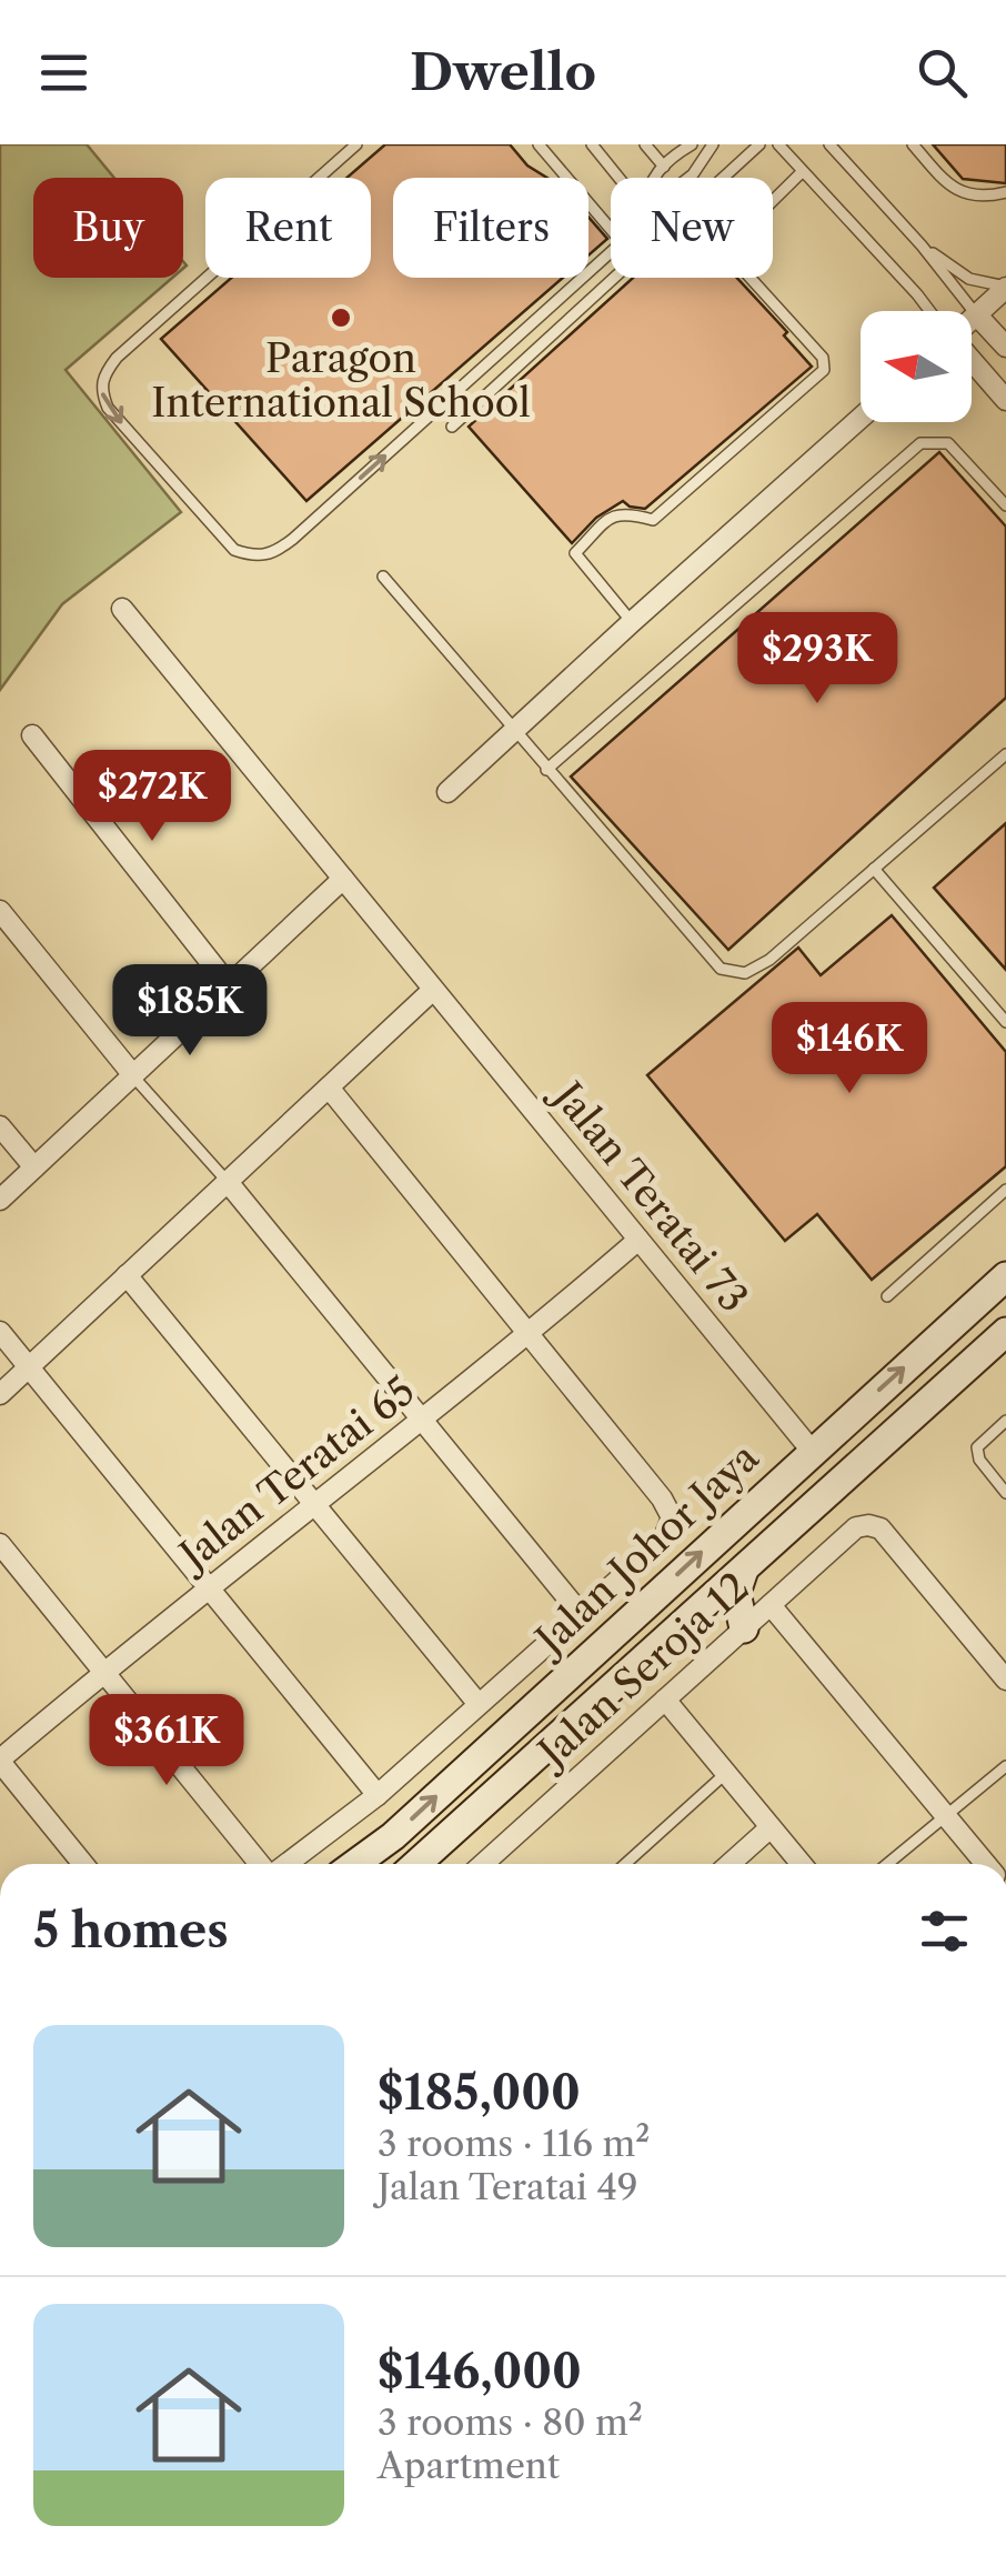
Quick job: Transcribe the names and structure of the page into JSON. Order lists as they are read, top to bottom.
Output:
{
  "streets": {
    "main road": ["Jalan Johor Jaya"],
    "street": ["Jalan Teratai 73", "Jalan Teratai 65", "Jalan Seroja 12"]
  },
  "crossings": [
    ["Jalan Teratai 73", "Jalan Teratai 65"],
    ["Jalan Teratai 73", "Jalan Johor Jaya"]
  ],
  "places": ["Paragon International School"],
  "north": "left",
  "page": {
    "header": "Dwello",
    "chip": [
      "Buy",
      "Rent",
      "Filters",
      "New"
    ],
    "price": [
      "$293K",
      "$272K",
      "$185K",
      "$146K",
      "$361K"
    ],
    "heading": "5 homes",
    "list": [
      {
        "name": "$185,000",
        "note": "3 rooms · 116 m² · Jalan Teratai 49"
      },
      {
        "name": "$146,000",
        "note": "3 rooms · 80 m² · Apartment"
      }
    ]
  }
}
